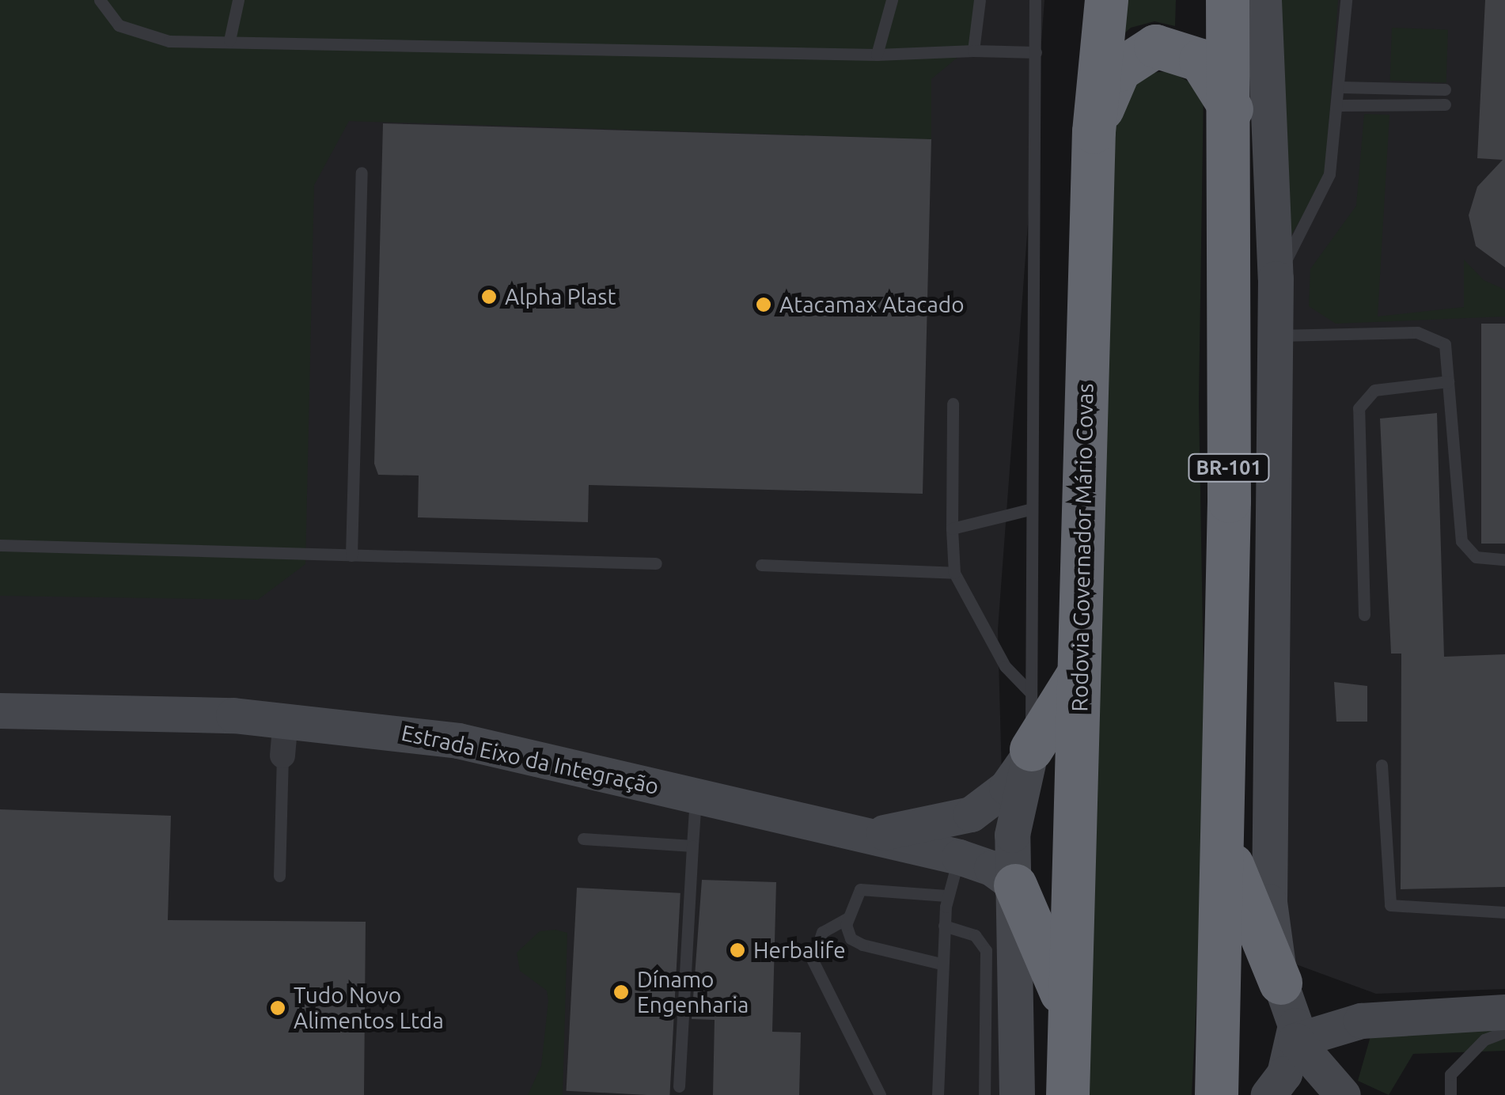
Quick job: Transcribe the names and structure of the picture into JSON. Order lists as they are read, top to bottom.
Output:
{
  "streets": {
    "highway": ["BR-101", "Rodovia Governador Mário Covas"],
    "main road": ["Estrada Eixo da Integração"]
  },
  "places": [
    "Alpha Plast",
    "Atacamax Atacado",
    "Herbalife",
    "Dínamo Engenharia",
    "Tudo Novo Alimentos Ltda"
  ]
}
